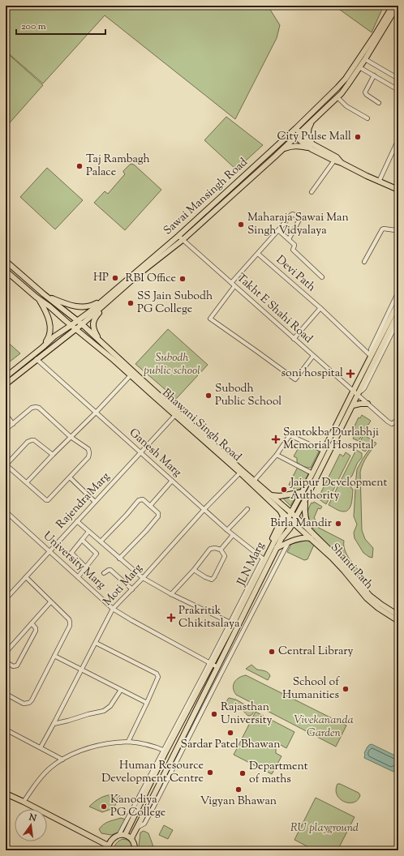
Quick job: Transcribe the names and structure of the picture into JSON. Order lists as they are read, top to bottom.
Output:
{
  "streets": {
    "main road": [
      "Sawai Mansingh Road",
      "Bhawani Singh Road",
      "JLN Marg",
      "Shanti Path"
    ],
    "street": [
      "Devi Path",
      "Takht E Shahi Road",
      "Ganesh Marg",
      "Rajendra Marg",
      "University Marg",
      "Moti Marg"
    ]
  },
  "crossings": [
    ["Sawai Mansingh Road", "Takht E Shahi Road"],
    ["Sawai Mansingh Road", "Bhawani Singh Road"],
    ["Devi Path", "Takht E Shahi Road"],
    ["Devi Path", "JLN Marg"],
    ["Takht E Shahi Road", "JLN Marg"],
    ["Bhawani Singh Road", "Rajendra Marg"],
    ["Bhawani Singh Road", "JLN Marg"],
    ["Bhawani Singh Road", "Shanti Path"],
    ["Bhawani Singh Road", "Moti Marg"],
    ["Ganesh Marg", "Rajendra Marg"],
    ["Ganesh Marg", "JLN Marg"],
    ["Ganesh Marg", "Moti Marg"],
    ["Rajendra Marg", "University Marg"],
    ["University Marg", "JLN Marg"],
    ["University Marg", "Moti Marg"],
    ["JLN Marg", "Shanti Path"]
  ],
  "parks": ["Subodh public school", "Vivekananda Garden", "RU playground"],
  "places": {
    "other": [
      "City Pulse Mall",
      "Taj Rambagh Palace",
      "Maharaja Sawai Man Singh Vidyalaya",
      "HP",
      "RBI Office",
      "SS Jain Subodh PG College",
      "Subodh Public School",
      "Jaipur Development Authority",
      "Birla Mandir",
      "Central Library",
      "School of Humanities",
      "Rajasthan University",
      "Sardar Patel Bhawan",
      "Human Resource Development Centre",
      "Department of maths",
      "Vigyan Bhawan",
      "Kanodiya PG College"
    ],
    "health": ["soni hospital", "Santokba Durlabhji Memorial Hospital", "Prakritik Chikitsalaya"]
  },
  "scale_bar": "200 m",
  "north": "top"
}
